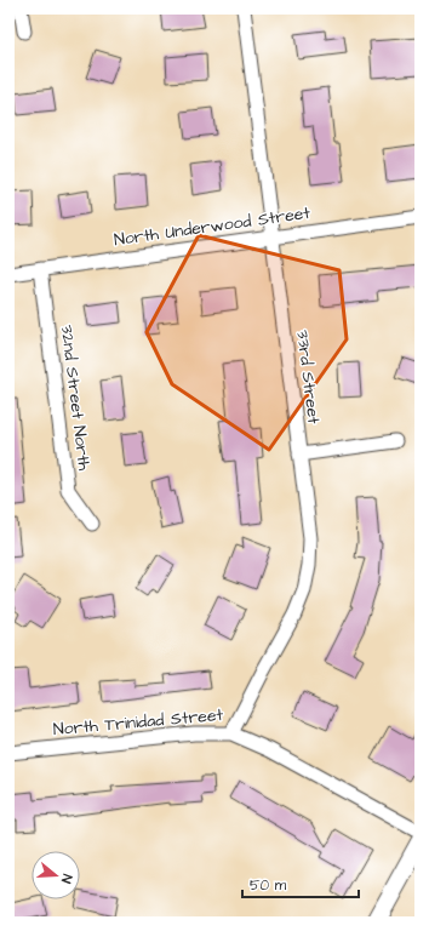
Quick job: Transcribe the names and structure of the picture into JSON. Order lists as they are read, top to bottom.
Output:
{
  "streets": {
    "street": [
      "North Underwood Street",
      "33rd Street",
      "32nd Street North",
      "North Trinidad Street"
    ]
  },
  "crossings": [
    ["North Underwood Street", "33rd Street"],
    ["North Underwood Street", "32nd Street North"],
    ["33rd Street", "North Trinidad Street"]
  ],
  "scale_bar": "50 m",
  "north": "right"
}
